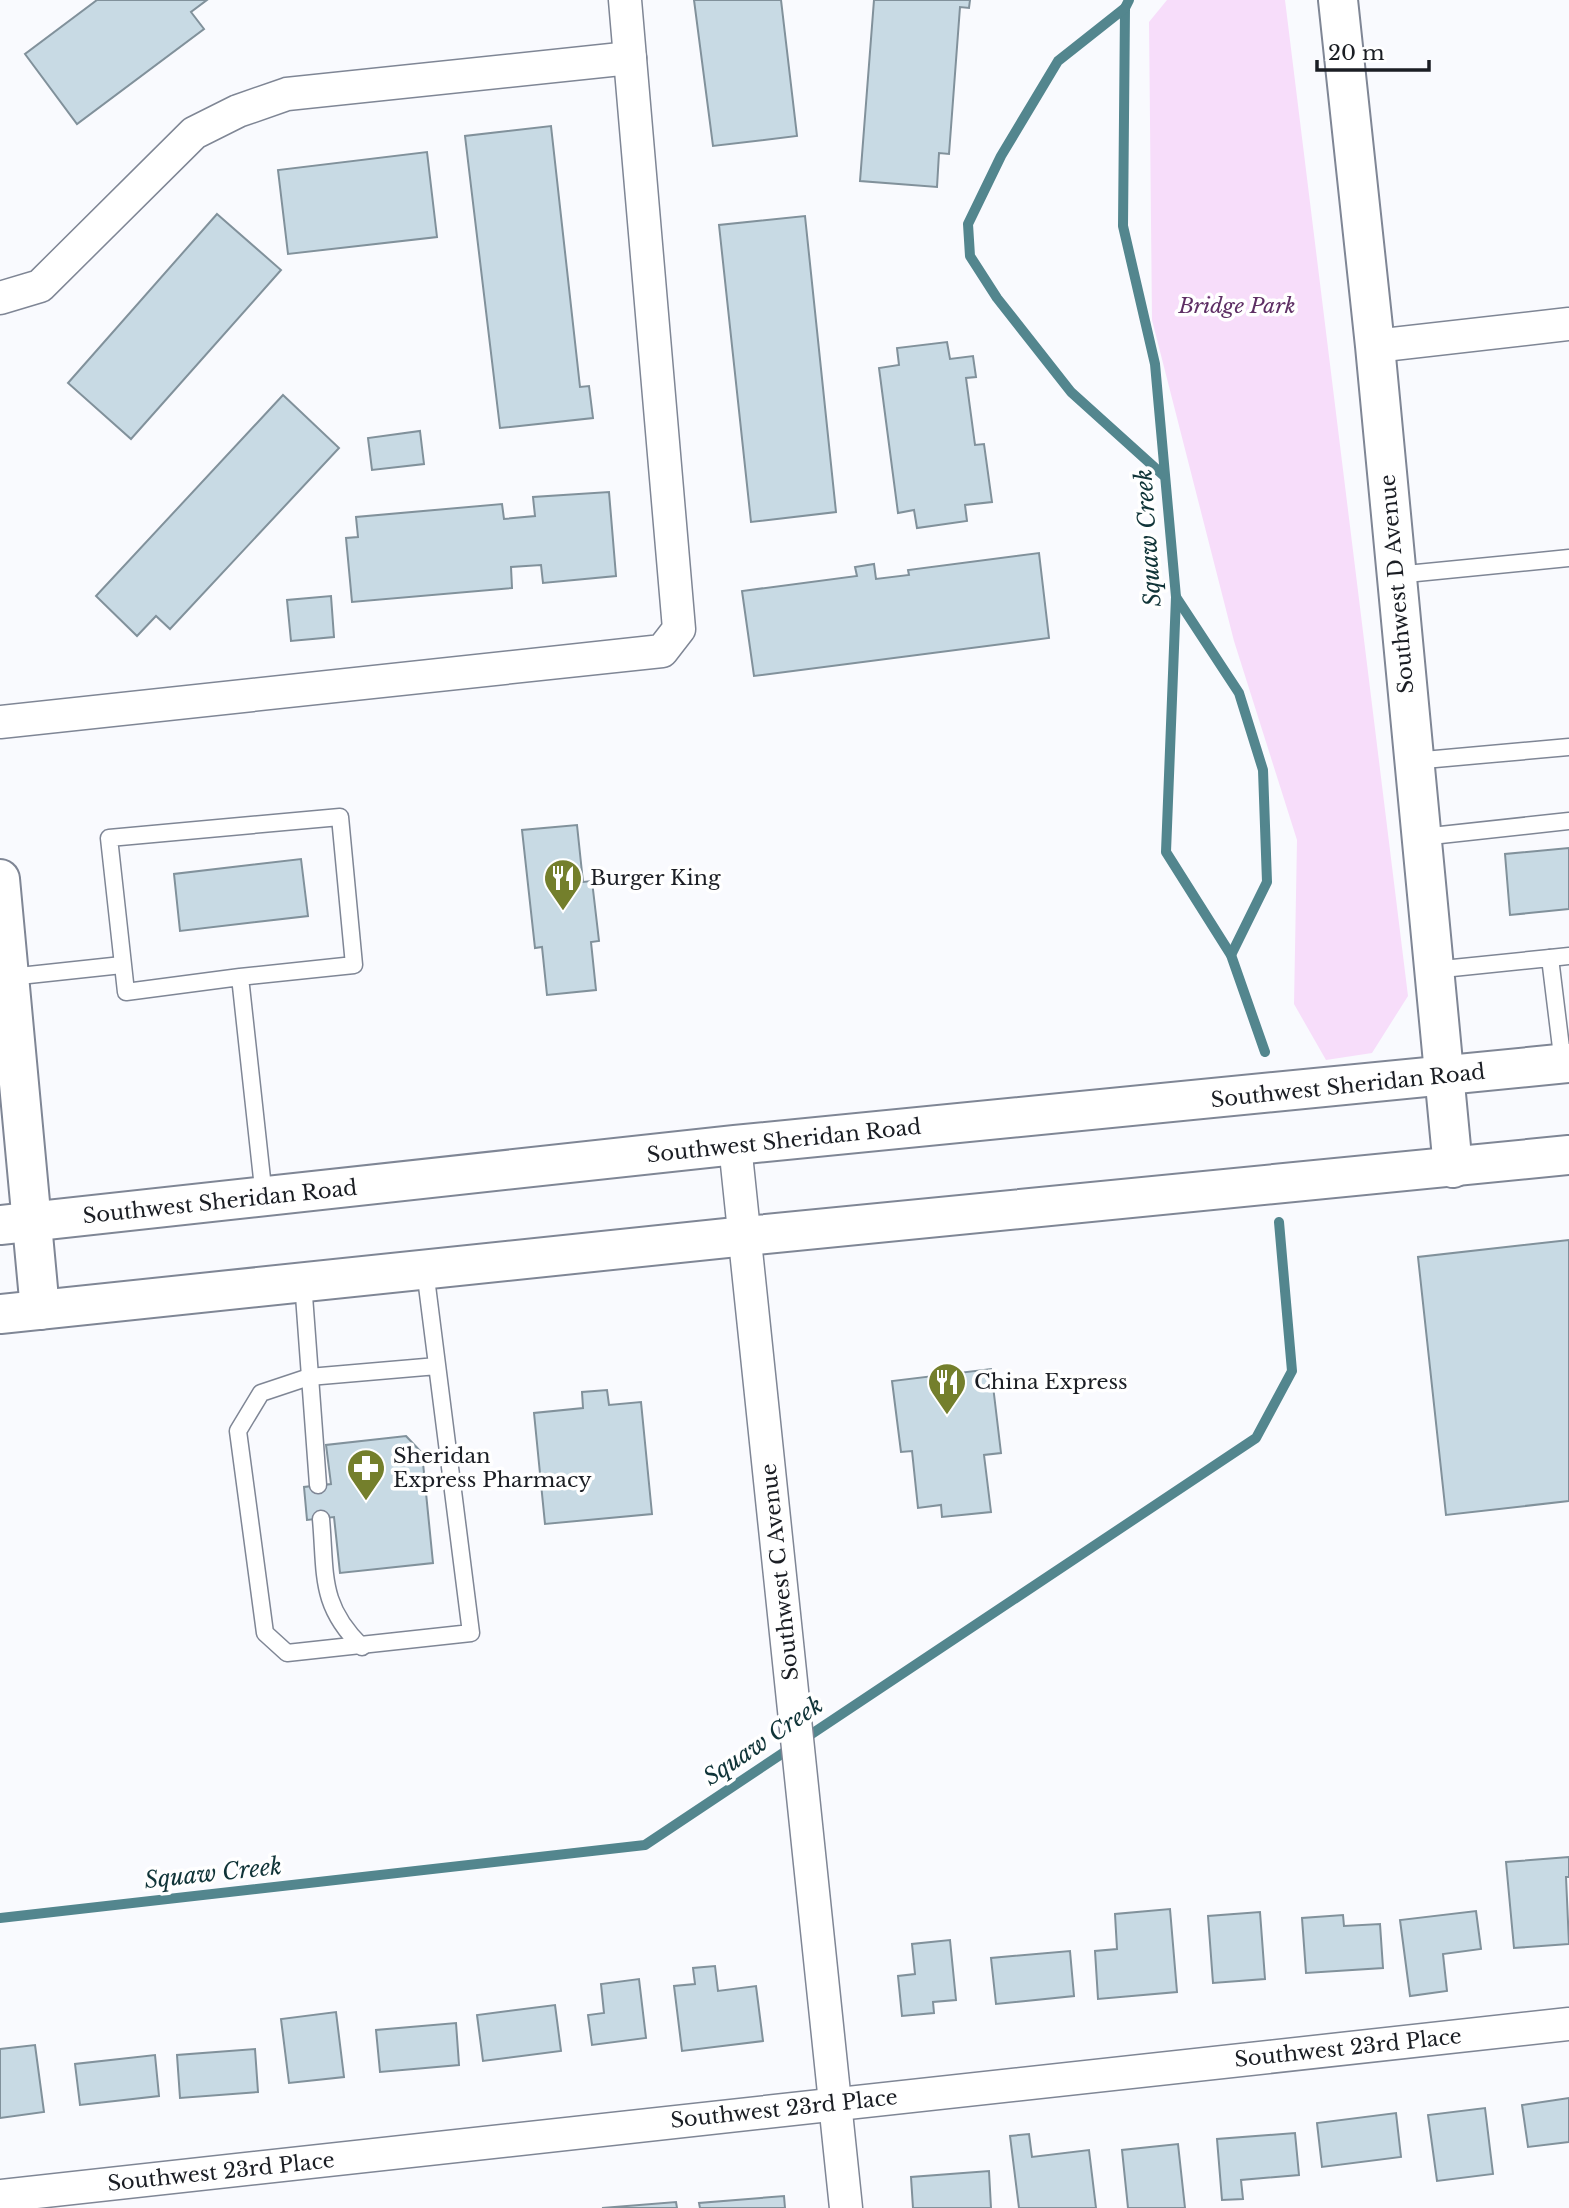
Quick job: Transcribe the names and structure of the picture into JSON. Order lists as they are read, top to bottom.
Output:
{
  "streets": {
    "main road": ["Southwest D Avenue", "Southwest Sheridan Road"],
    "street": ["Southwest C Avenue", "Southwest 23rd Place"]
  },
  "crossings": [
    ["Southwest D Avenue", "Southwest Sheridan Road"],
    ["Southwest Sheridan Road", "Southwest C Avenue"],
    ["Southwest C Avenue", "Southwest 23rd Place"]
  ],
  "water": ["Squaw Creek"],
  "parks": ["Bridge Park"],
  "places": {
    "restaurant": ["Burger King", "China Express"],
    "pharmacy": ["Sheridan Express Pharmacy"]
  },
  "scale_bar": "20 m"
}
